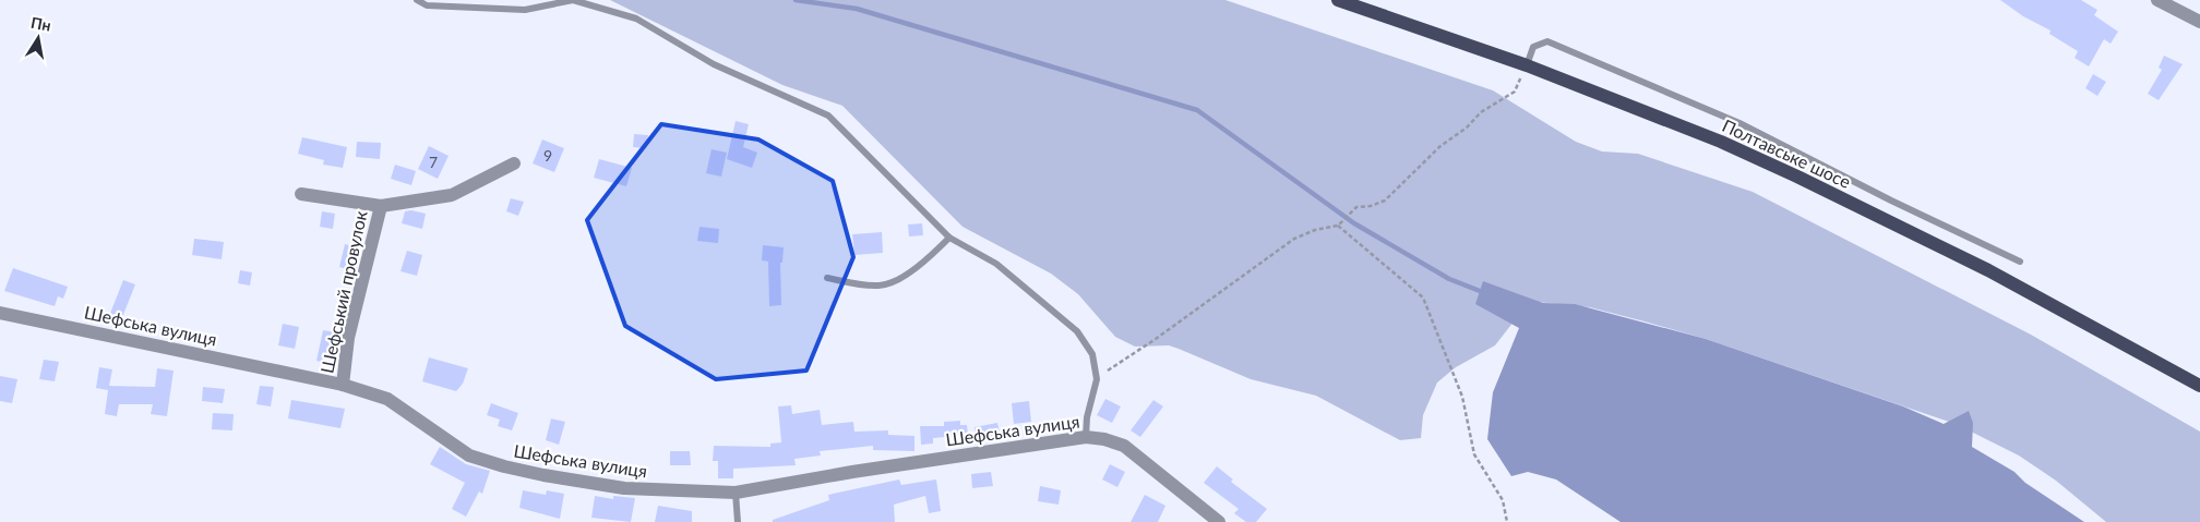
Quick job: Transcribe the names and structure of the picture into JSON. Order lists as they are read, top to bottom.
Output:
{
  "streets": {
    "main road": ["Полтавське шосе"],
    "street": ["Шефський провулок", "Шефська вулиця"]
  },
  "crossings": [
    ["Шефський провулок", "Шефська вулиця"]
  ],
  "house_numbers": ["9", "7"],
  "north": "top"
}
